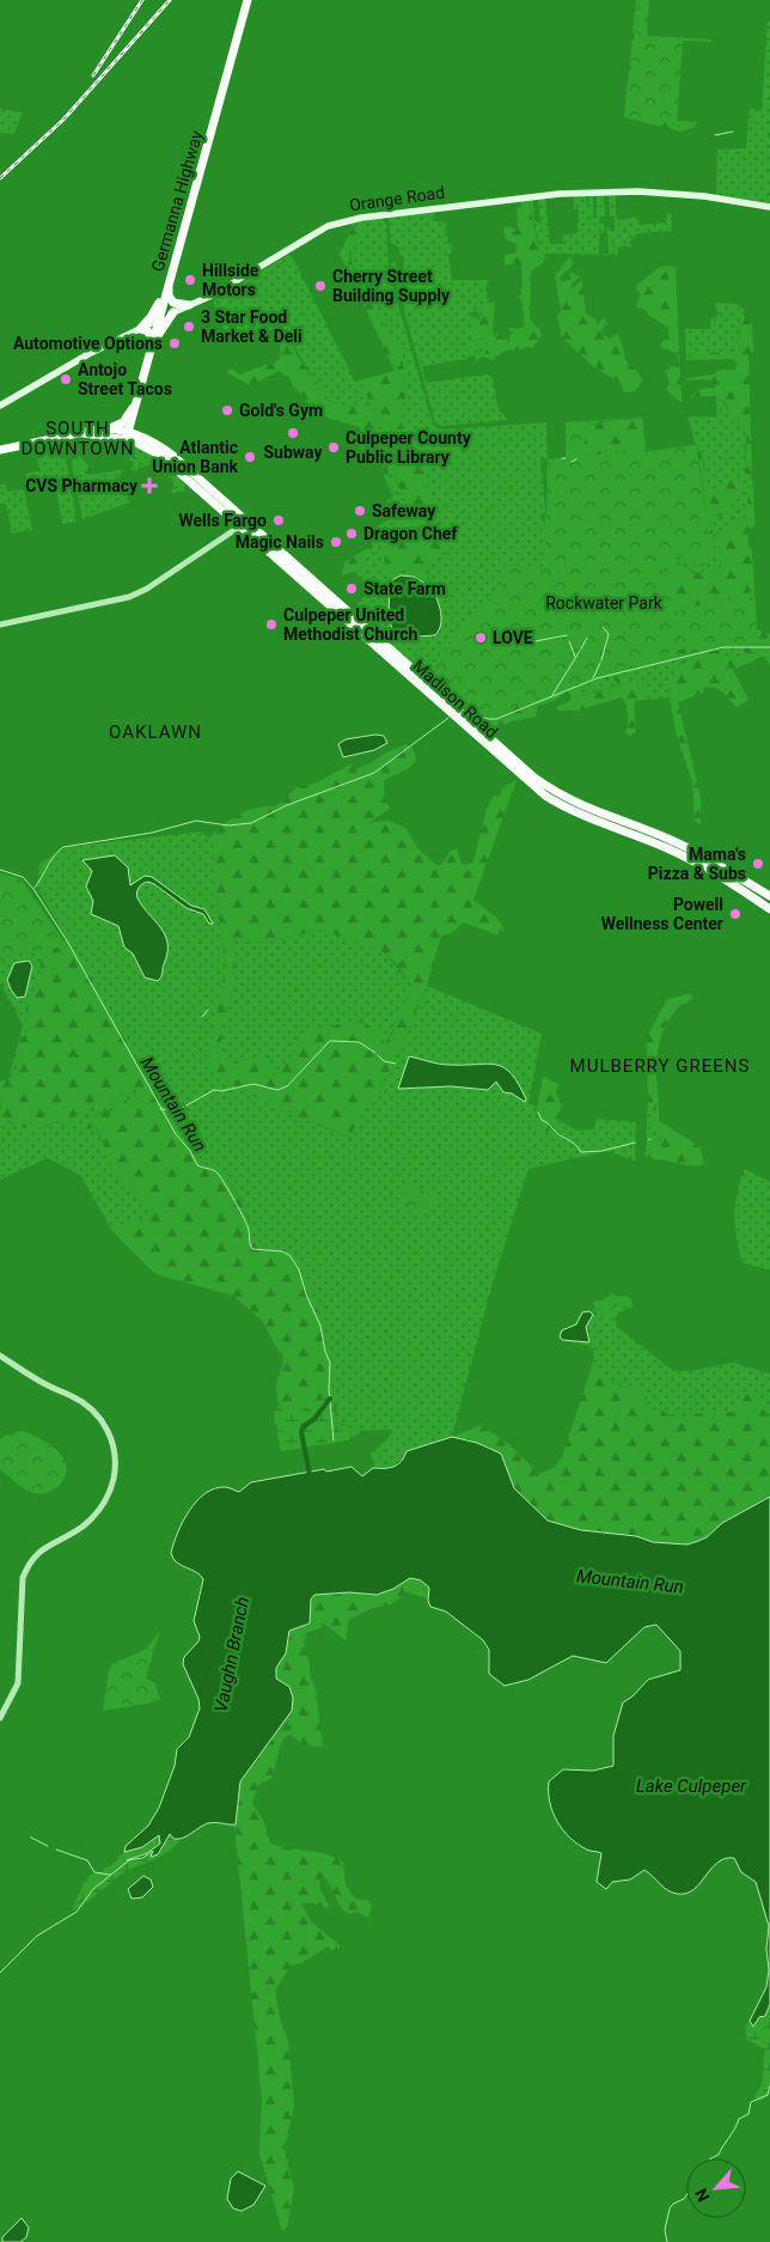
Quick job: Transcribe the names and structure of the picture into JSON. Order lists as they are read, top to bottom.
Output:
{
  "streets": {
    "main road": ["Orange Road", "Germanna Highway", "Madison Road"]
  },
  "crossings": [
    ["Orange Road", "Germanna Highway"],
    ["Germanna Highway", "Madison Road"]
  ],
  "districts": ["SOUTH DOWNTOWN", "OAKLAWN", "MULBERRY GREENS"],
  "water": ["Mountain Run", "Vaughn Branch", "Lake Culpeper"],
  "parks": ["Rockwater Park"],
  "places": {
    "other": [
      "Hillside Motors",
      "Cherry Street Building Supply",
      "3 Star Food Market & Deli",
      "Automotive Options",
      "Antojo Street Tacos",
      "Gold's Gym",
      "Subway",
      "Culpeper County Public Library",
      "Atlantic Union Bank",
      "Safeway",
      "Wells Fargo",
      "Dragon Chef",
      "Magic Nails",
      "State Farm",
      "Culpeper United Methodist Church",
      "LOVE",
      "Mama's Pizza & Subs",
      "Powell Wellness Center"
    ],
    "health": ["CVS Pharmacy"]
  },
  "north": "bottom left"
}
